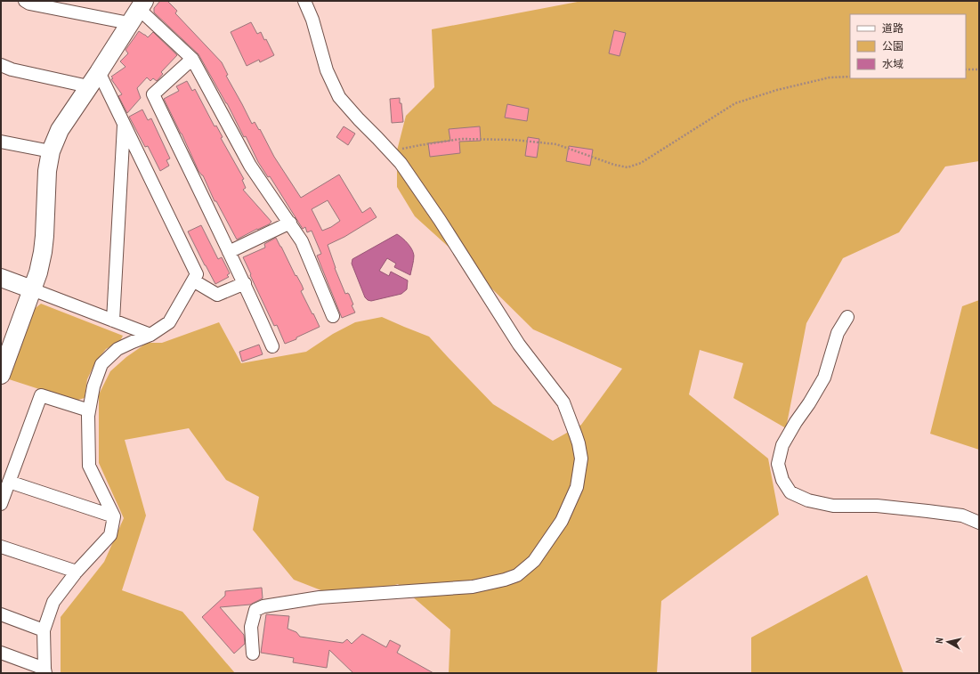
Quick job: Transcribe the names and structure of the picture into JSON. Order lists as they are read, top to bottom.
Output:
{
  "legend": ["道路", "公園", "水域"],
  "north": "left"
}
